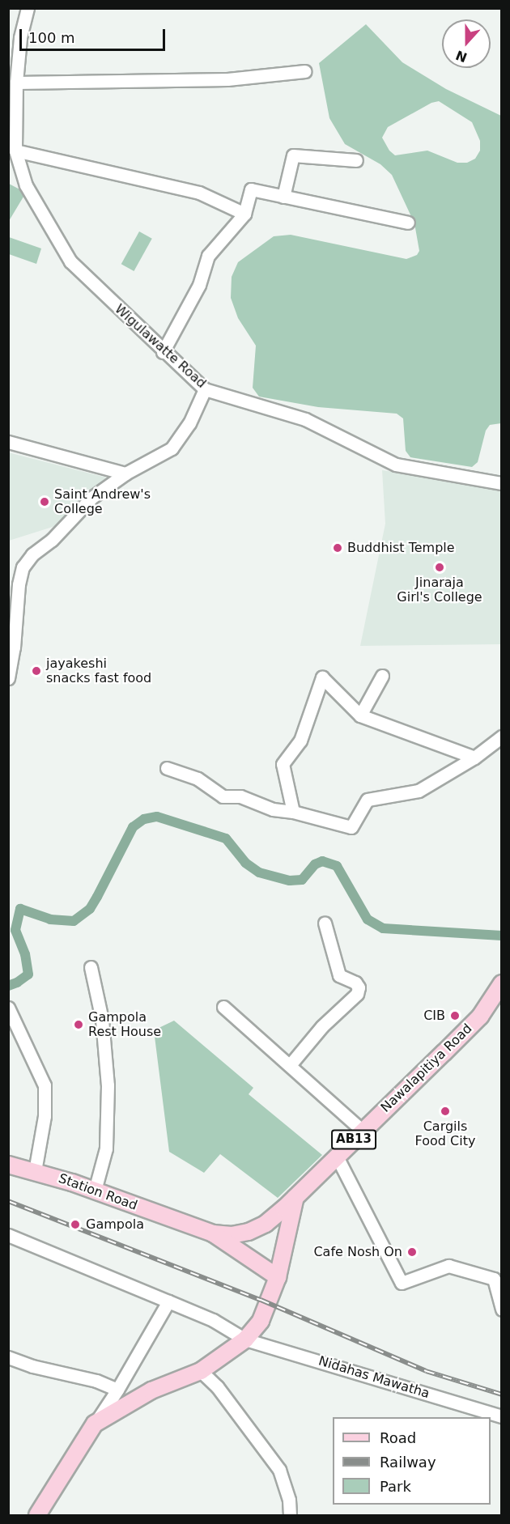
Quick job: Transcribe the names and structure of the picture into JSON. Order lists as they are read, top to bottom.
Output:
{
  "streets": {
    "main road": ["Nawalapitiya Road", "AB13", "Station Road"],
    "street": ["Wigulawatte Road", "Nidahas Mawatha"]
  },
  "crossings": [
    ["Nawalapitiya Road", "Station Road"]
  ],
  "places": [
    "Saint Andrew's College",
    "Buddhist Temple",
    "Jinaraja Girl's College",
    "jayakeshi snacks fast food",
    "CIB",
    "Gampola Rest House",
    "Cargils Food City",
    "Gampola",
    "Cafe Nosh On"
  ],
  "legend": ["Road", "Railway", "Park"],
  "scale_bar": "100 m",
  "north": "bottom"
}
